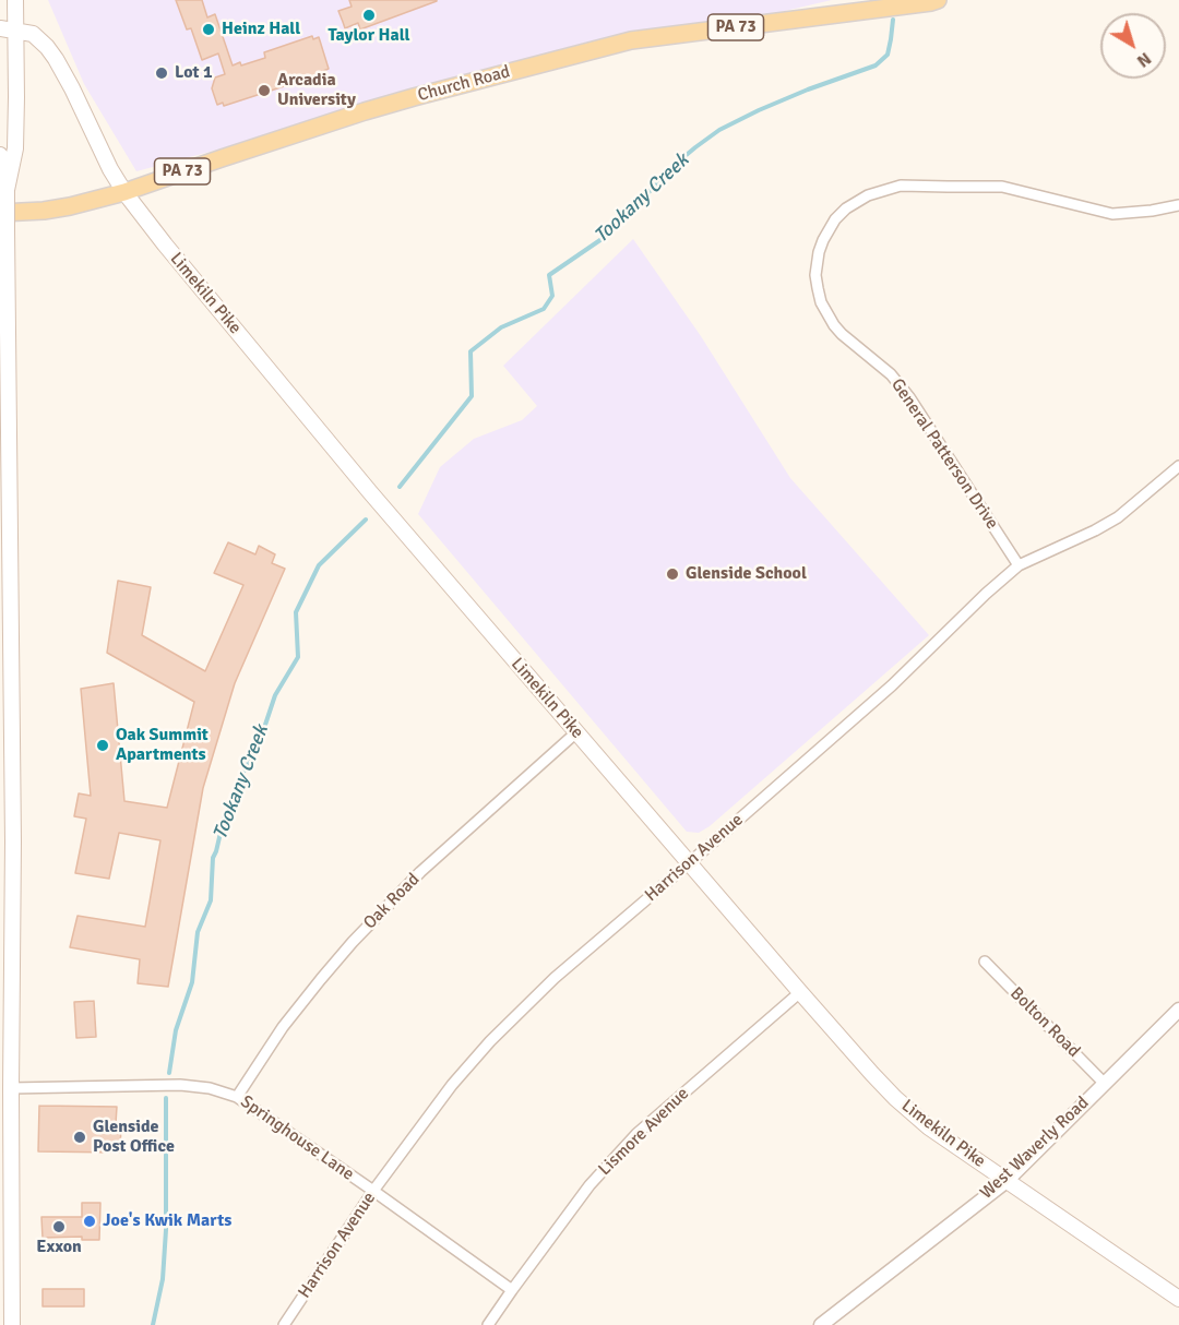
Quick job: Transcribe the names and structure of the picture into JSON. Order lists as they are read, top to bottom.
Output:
{
  "streets": {
    "main road": ["PA 73", "Church Road", "Limekiln Pike"],
    "street": [
      "General Patterson Drive",
      "Harrison Avenue",
      "Oak Road",
      "Bolton Road",
      "Lismore Avenue",
      "Springhouse Lane",
      "West Waverly Road"
    ]
  },
  "crossings": [
    ["Church Road", "Limekiln Pike"],
    ["Limekiln Pike", "Harrison Avenue"],
    ["Limekiln Pike", "Oak Road"],
    ["Limekiln Pike", "Lismore Avenue"],
    ["Limekiln Pike", "West Waverly Road"],
    ["General Patterson Drive", "Harrison Avenue"],
    ["Harrison Avenue", "Springhouse Lane"],
    ["Oak Road", "Springhouse Lane"],
    ["Bolton Road", "West Waverly Road"],
    ["Lismore Avenue", "Springhouse Lane"]
  ],
  "water": ["Tookany Creek"],
  "places": [
    "Taylor Hall",
    "Heinz Hall",
    "Lot 1",
    "Arcadia University",
    "Glenside School",
    "Oak Summit Apartments",
    "Glenside Post Office",
    "Joe's Kwik Marts",
    "Exxon"
  ],
  "north": "bottom right"
}
